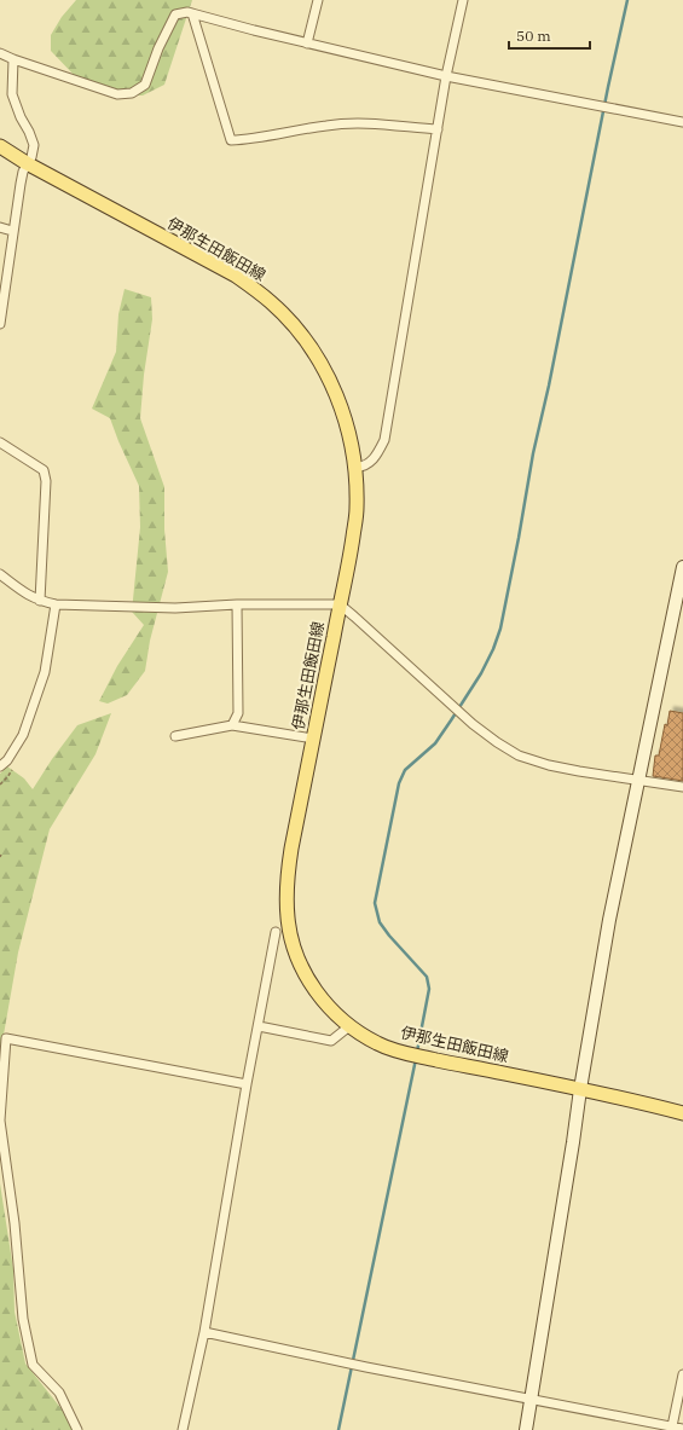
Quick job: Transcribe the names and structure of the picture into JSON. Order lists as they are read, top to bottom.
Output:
{
  "streets": {
    "main road": ["伊那生田飯田線"]
  },
  "scale_bar": "50 m"
}
